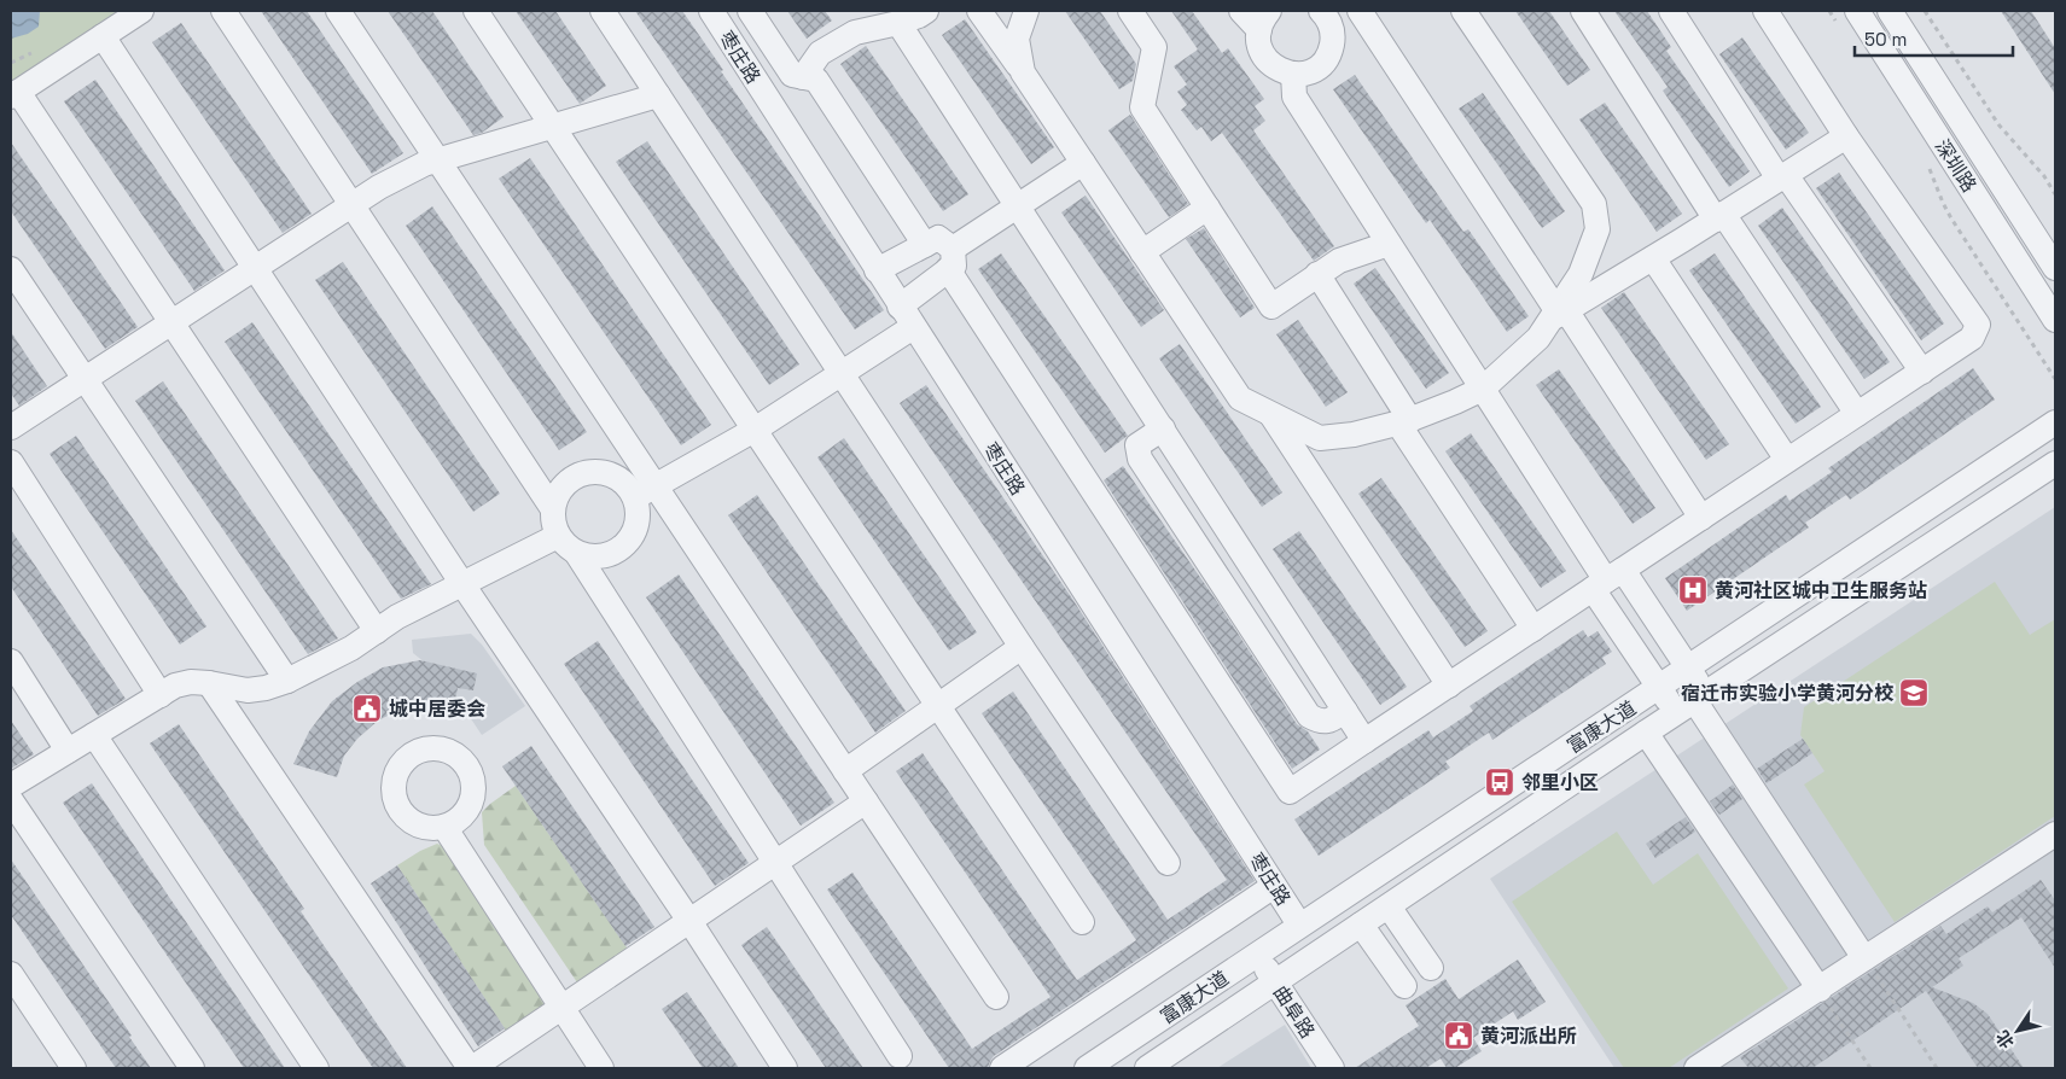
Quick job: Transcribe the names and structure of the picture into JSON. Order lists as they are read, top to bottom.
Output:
{
  "streets": {
    "street": [
      "枣庄路",
      "深圳路",
      "富康大道",
      "曲阜路"
    ]
  },
  "crossings": [
    ["枣庄路", "富康大道"],
    ["富康大道", "曲阜路"]
  ],
  "places": {
    "hospital": ["黄河社区城中卫生服务站"],
    "school or university": ["宿迁市实验小学黄河分校"],
    "public building": ["城中居委会", "黄河派出所"],
    "bus stop": ["邻里小区"]
  },
  "scale_bar": "50 m",
  "north": "bottom left"
}
